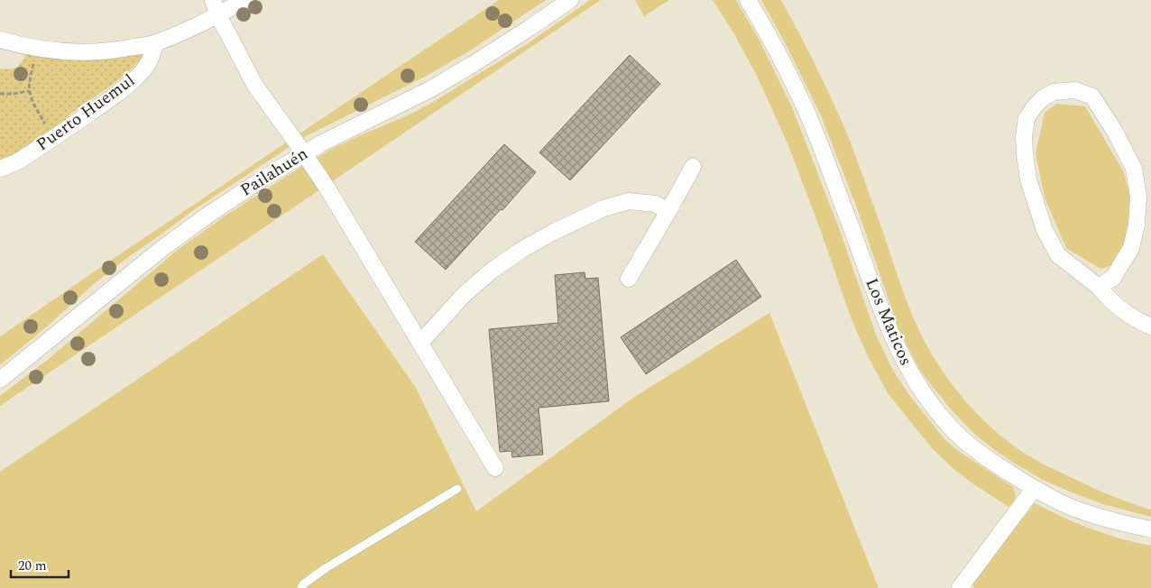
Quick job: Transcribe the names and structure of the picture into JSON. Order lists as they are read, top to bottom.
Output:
{
  "streets": {
    "street": ["Puerto Huemul", "Pailahuén", "Los Maticos"]
  },
  "scale_bar": "20 m"
}
